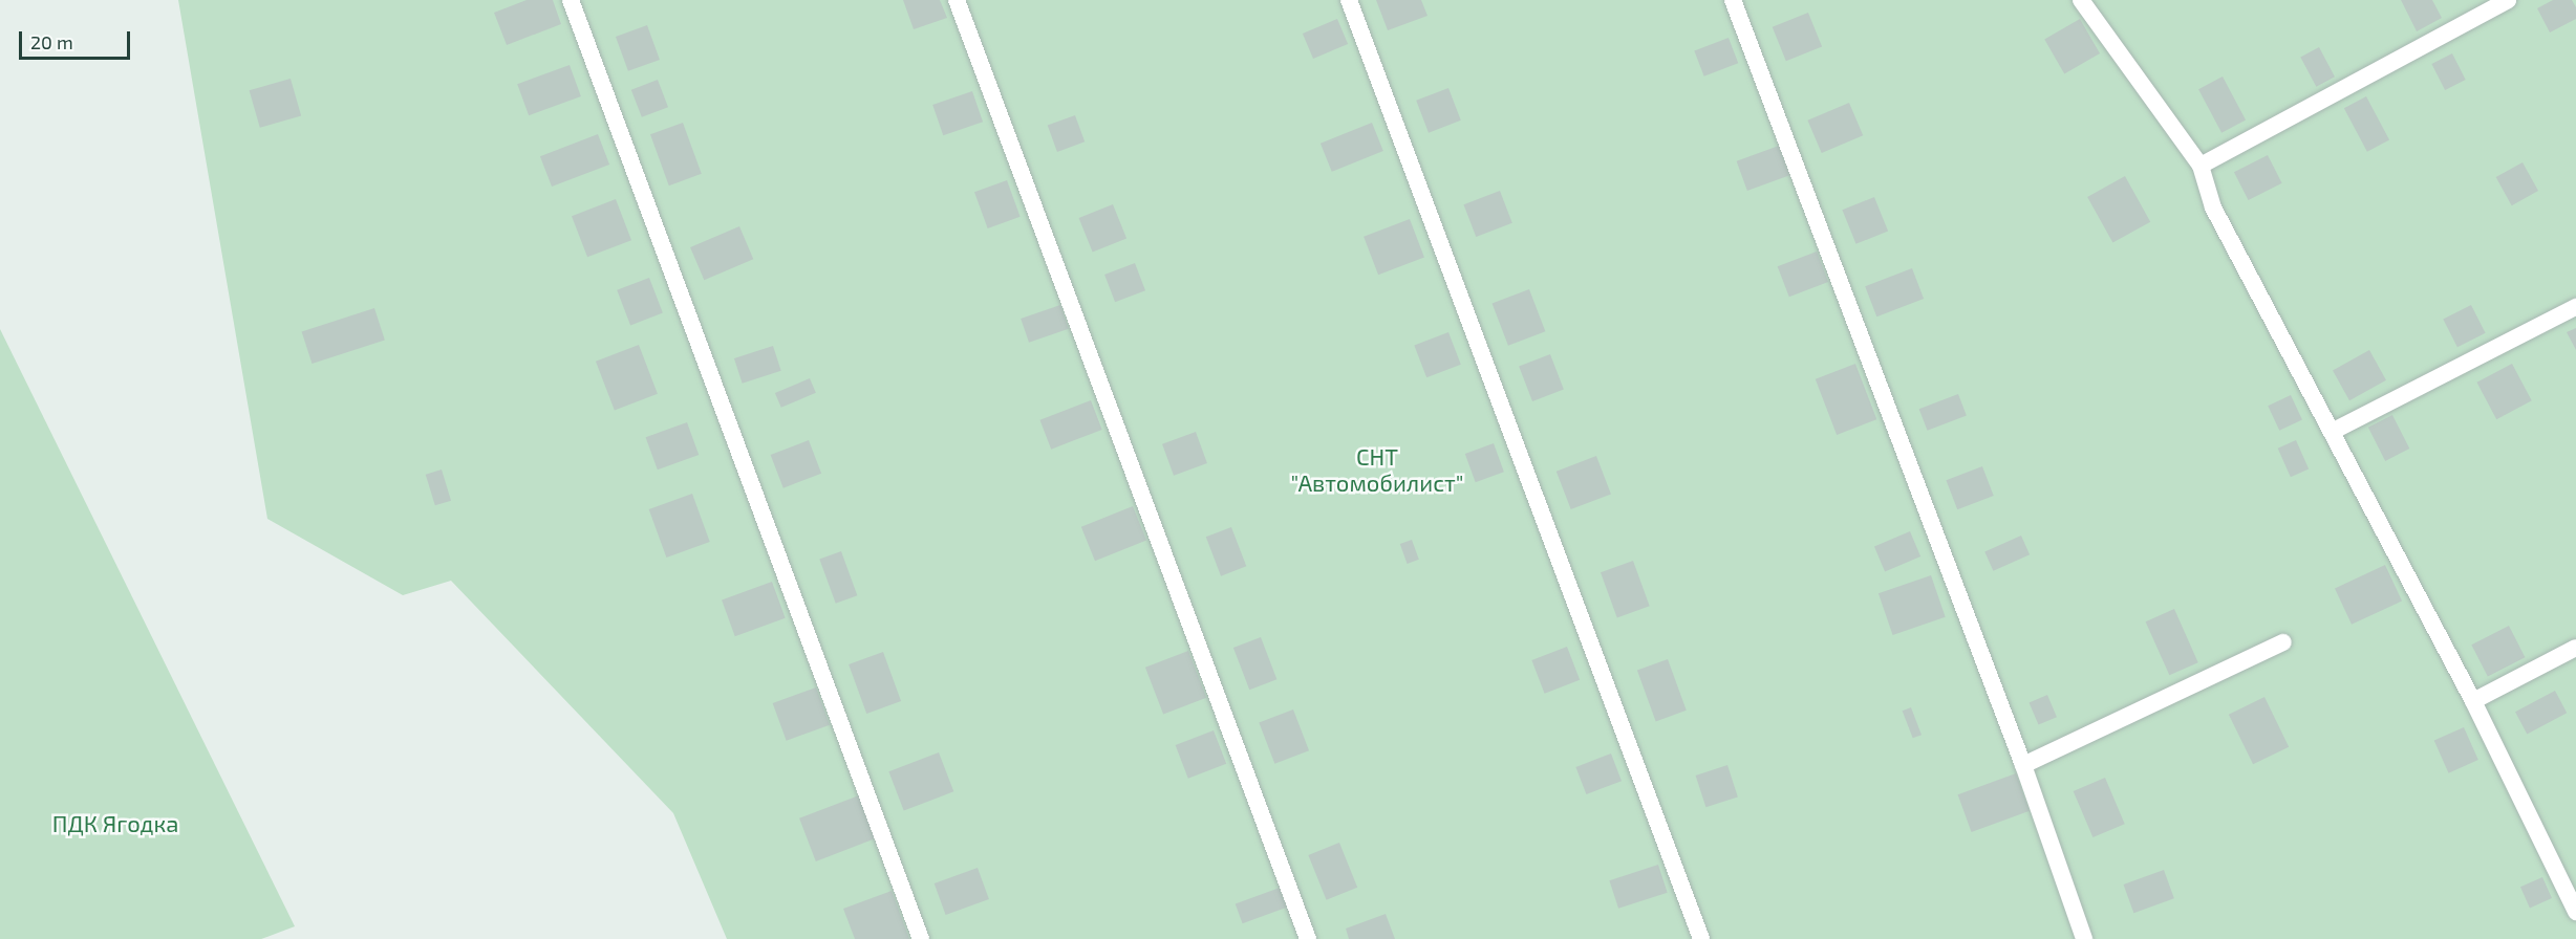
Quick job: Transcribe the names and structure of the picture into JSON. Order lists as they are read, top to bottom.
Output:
{
  "parks": ["СНТ \"Автомобилист\"", "ПДК Ягодка"],
  "scale_bar": "20 m"
}
